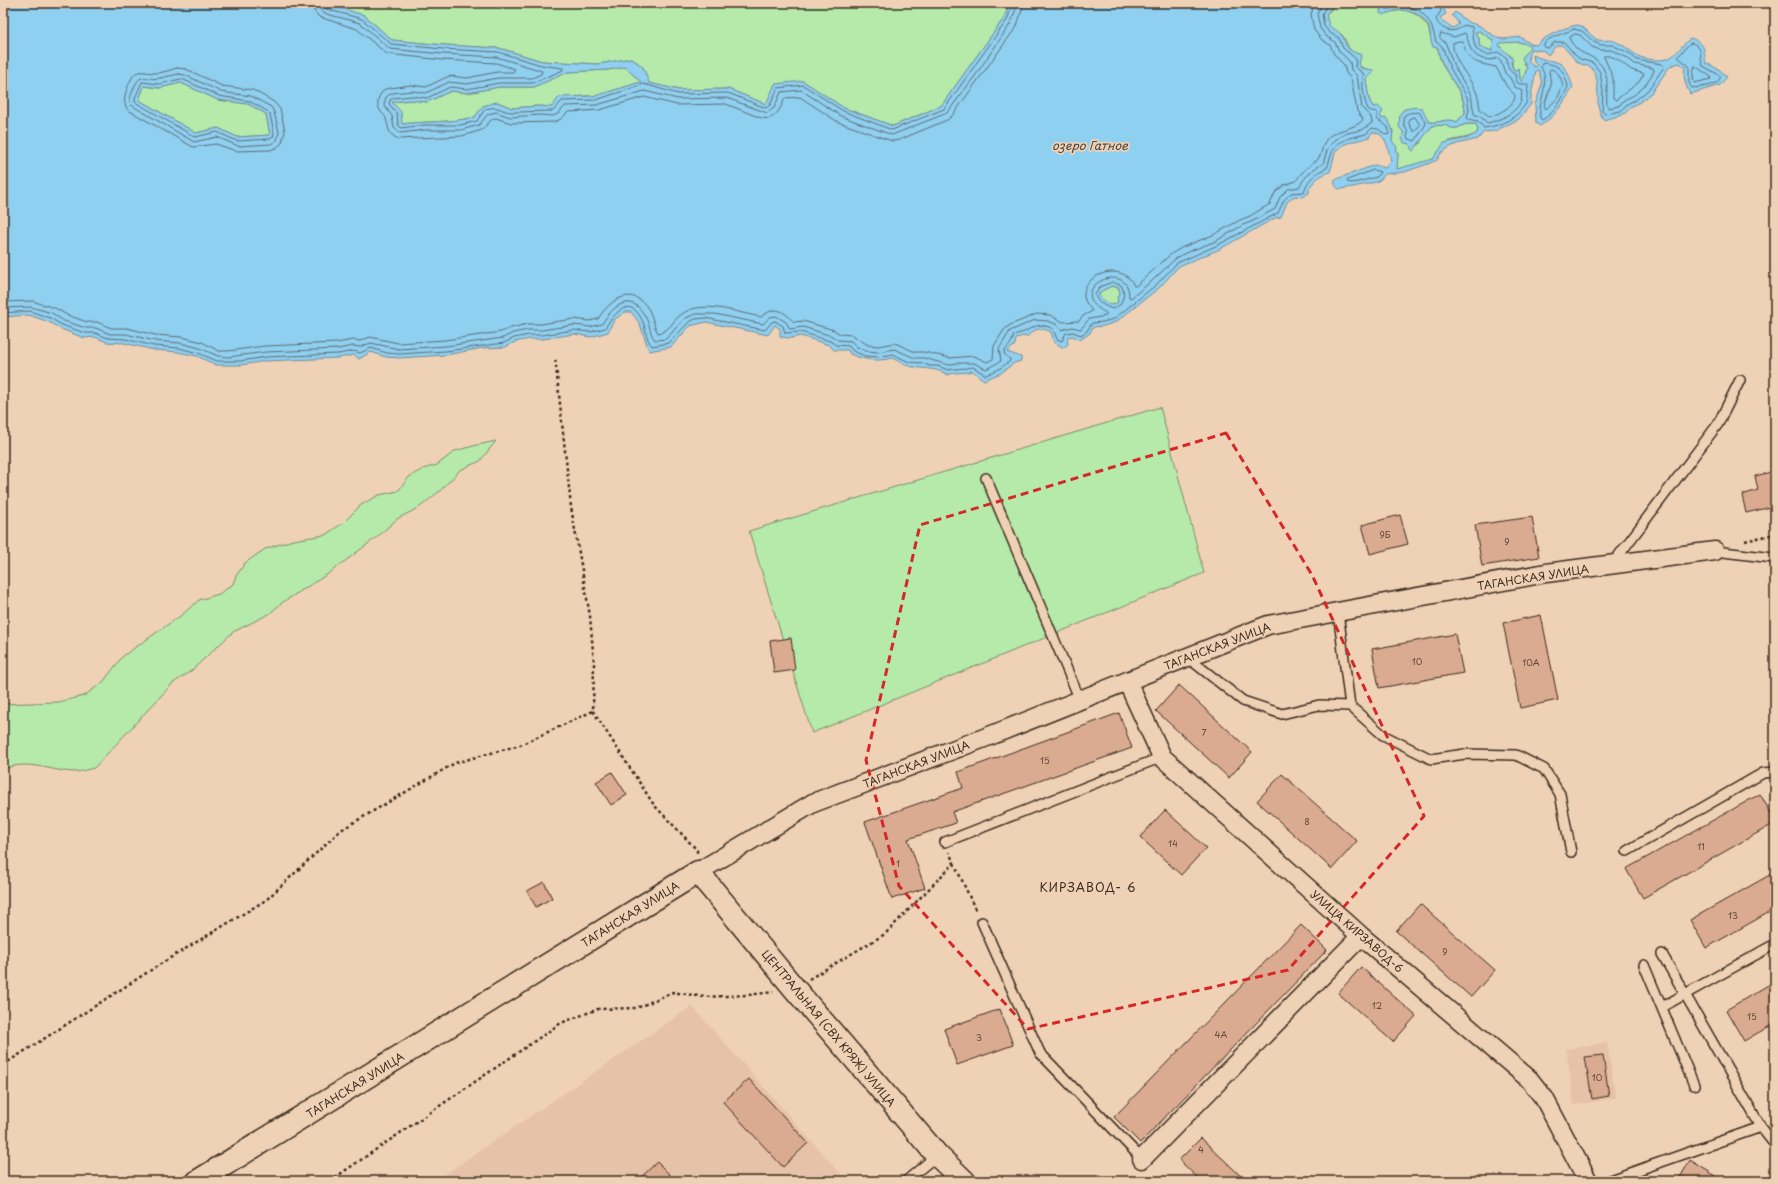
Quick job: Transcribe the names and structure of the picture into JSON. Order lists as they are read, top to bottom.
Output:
{
  "streets": {
    "main road": ["ТАГАНСКАЯ УЛИЦА", "ЦЕНТРАЛЬНАЯ (СВХ КРЯЖ) УЛИЦА"],
    "street": ["УЛИЦА КИРЗАВОД-6"]
  },
  "crossings": [
    ["ТАГАНСКАЯ УЛИЦА", "УЛИЦА КИРЗАВОД-6"],
    ["ТАГАНСКАЯ УЛИЦА", "ЦЕНТРАЛЬНАЯ (СВХ КРЯЖ) УЛИЦА"]
  ],
  "districts": ["КИРЗАВОД- 6"],
  "water": ["озеро Гатное"],
  "house_numbers": [
    "9Б",
    "9",
    "10",
    "10А",
    "7",
    "15",
    "8",
    "14",
    "11",
    "1",
    "13",
    "9",
    "12",
    "15",
    "4А",
    "3",
    "10",
    "4"
  ]
}
